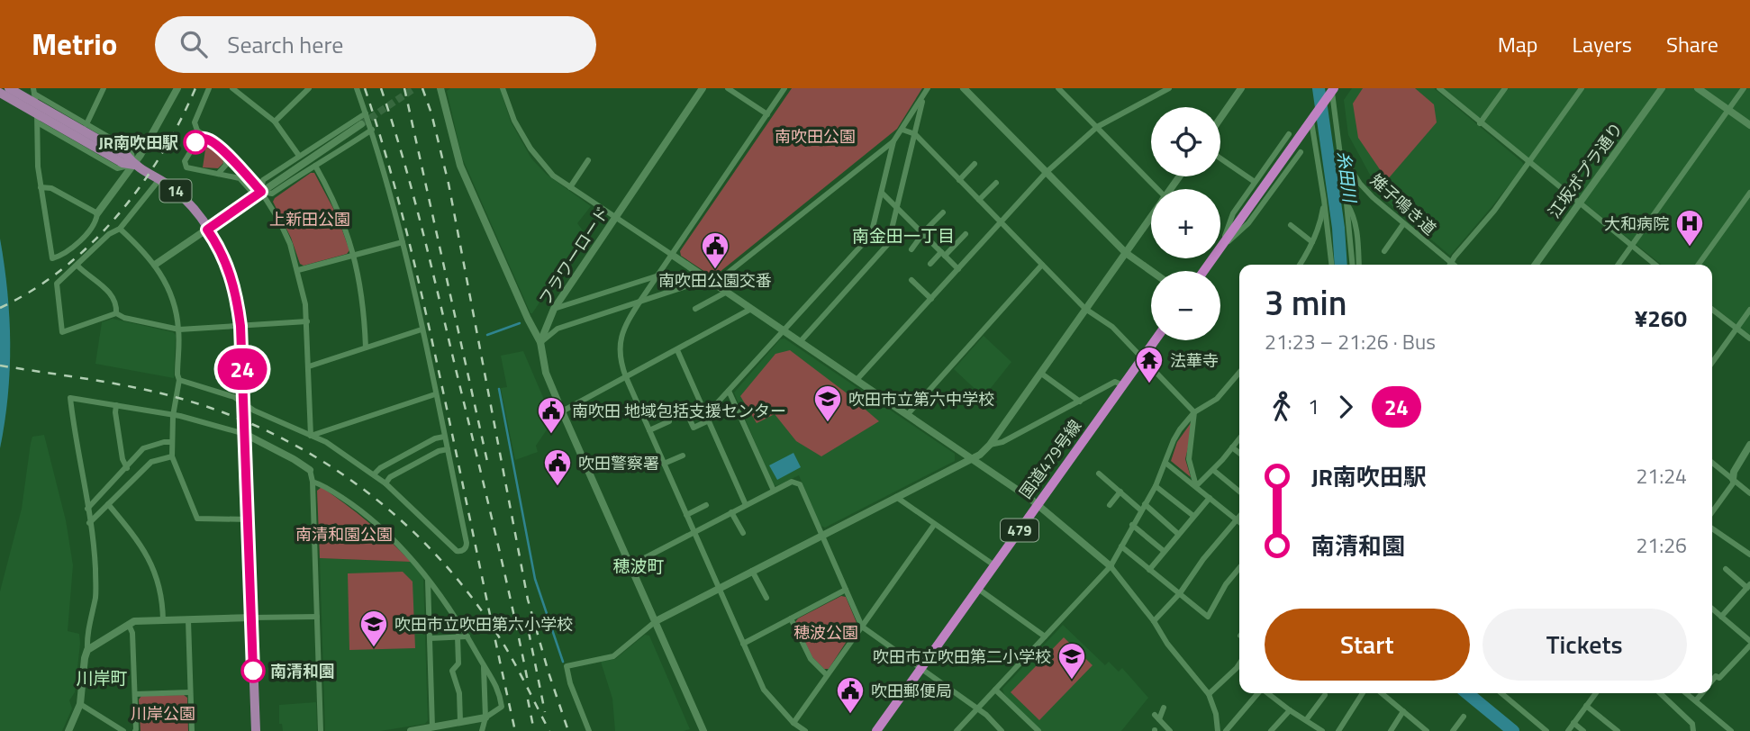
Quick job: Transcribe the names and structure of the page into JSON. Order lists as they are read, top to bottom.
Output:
{
  "streets": {
    "highway": ["国道479号線", "479"],
    "main road": ["14"],
    "street": ["江坂ポプラ通り", "雉子鳴き道", "フラワーロード"]
  },
  "districts": ["南金田一丁目", "穂波町", "川岸町"],
  "water": ["糸田川"],
  "parks": [
    "南吹田公園",
    "上新田公園",
    "南清和園公園",
    "穂波公園",
    "川岸公園"
  ],
  "places": {
    "other": ["JR南吹田駅", "南清和園"],
    "hospital": ["大和病院"],
    "public building": [
      "南吹田公園交番",
      "南吹田 地域包括支援センター",
      "吹田警察署",
      "吹田郵便局"
    ],
    "temple": ["法華寺"],
    "school or university": ["吹田市立第六中学校", "吹田市立吹田第六小学校", "吹田市立吹田第二小学校"]
  },
  "lines": ["bus line 24"],
  "page": {
    "header": "Metrio",
    "search": "Search here",
    "nav": ["Map", "Layers", "Share"],
    "on_map": "24",
    "map_buttons": ["+", "−"],
    "heading": ["3 min", "21:23 – 21:26 · Bus", "¥260"],
    "legs": ["1", "24"],
    "list": [
      {
        "name": "JR南吹田駅",
        "value": "21:24"
      },
      {
        "name": "南清和園",
        "value": "21:26"
      }
    ],
    "buttons": ["Start", "Tickets"]
  }
}
